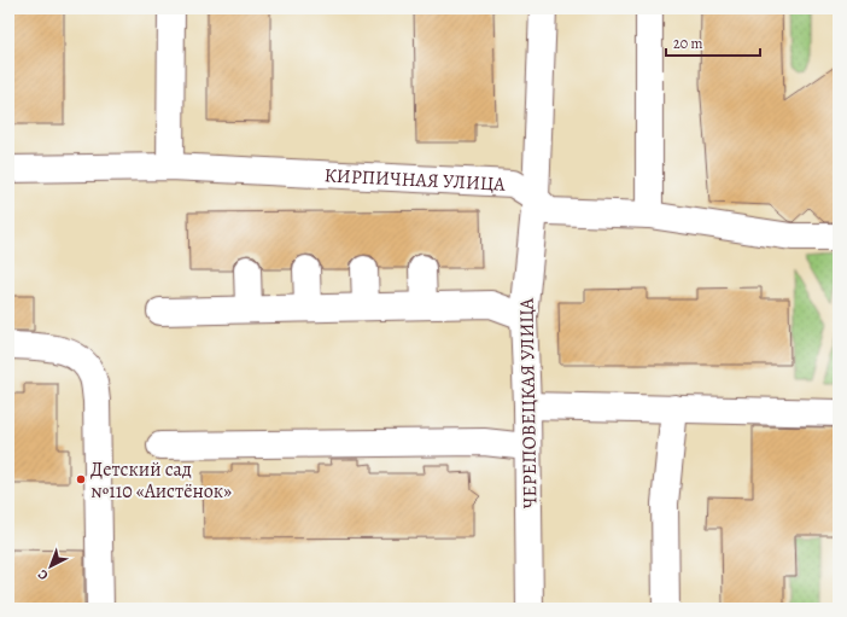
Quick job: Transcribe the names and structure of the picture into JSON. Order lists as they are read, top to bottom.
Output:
{
  "streets": {
    "street": ["КИРПИЧНАЯ УЛИЦА", "ЧЕРЕПОВЕЦКАЯ УЛИЦА"]
  },
  "crossings": [
    ["КИРПИЧНАЯ УЛИЦА", "ЧЕРЕПОВЕЦКАЯ УЛИЦА"]
  ],
  "places": ["Детский сад №110 «Аистёнок»"],
  "scale_bar": "20 m",
  "north": "bottom left"
}
